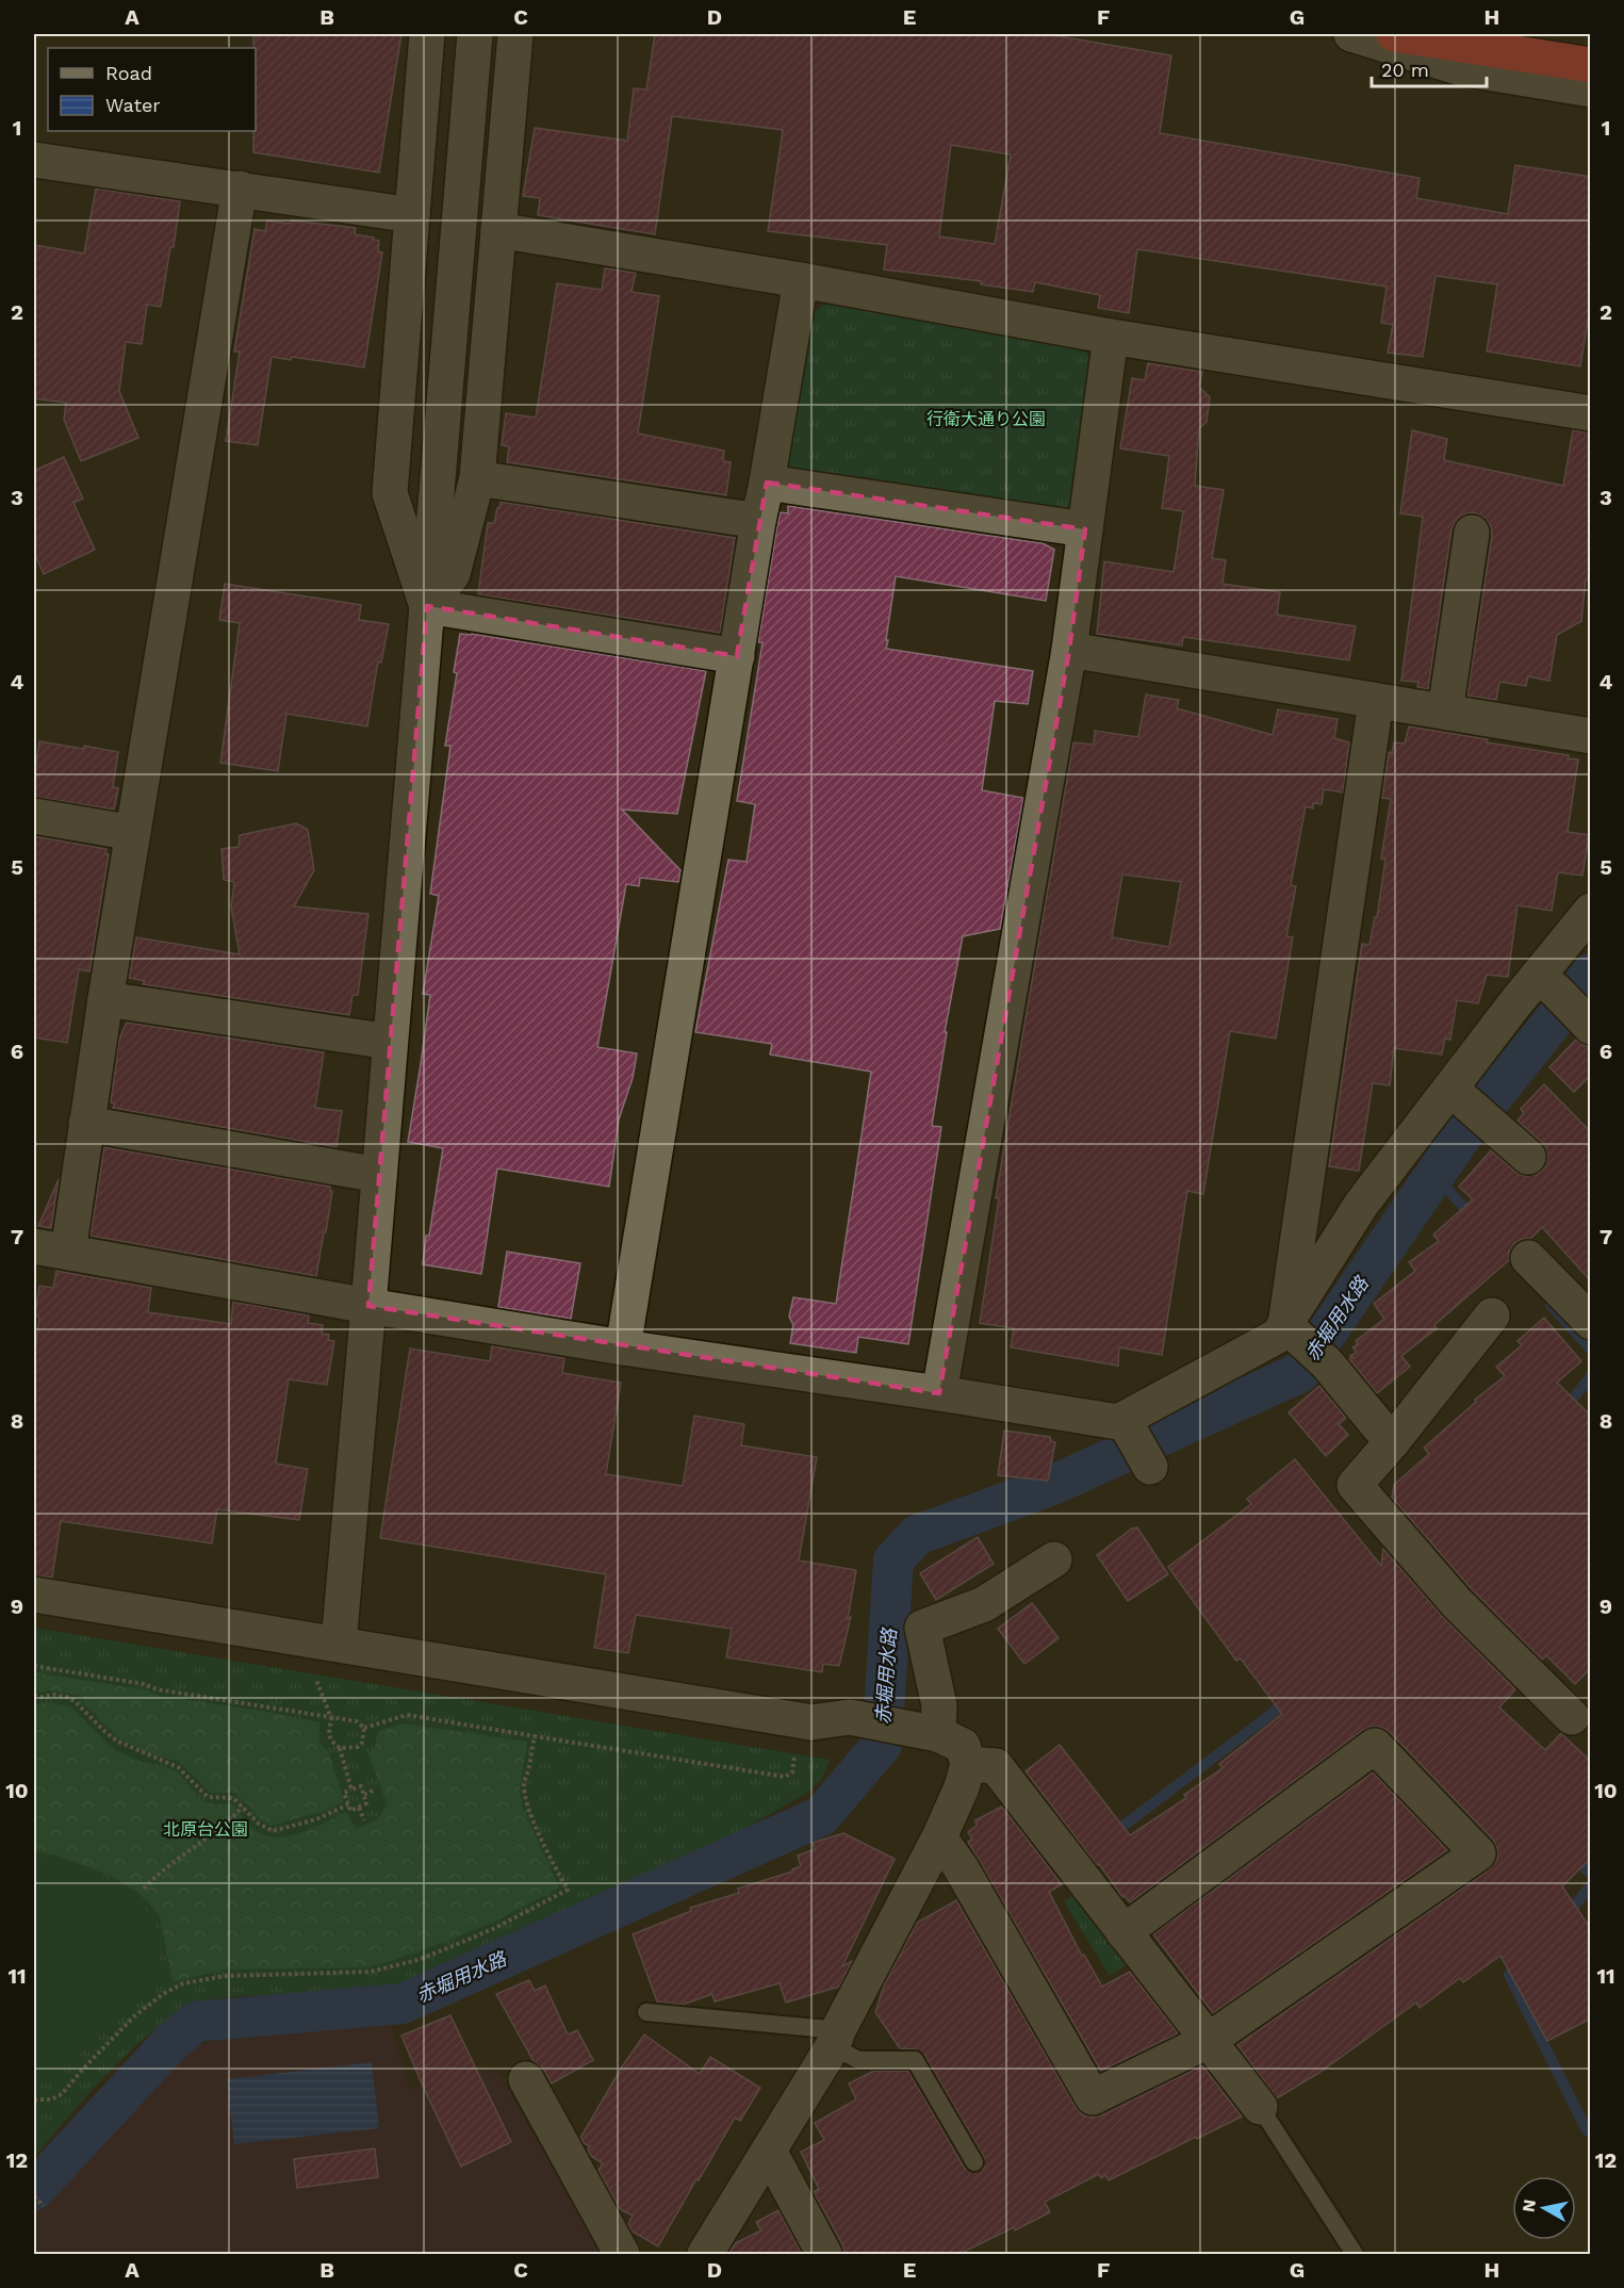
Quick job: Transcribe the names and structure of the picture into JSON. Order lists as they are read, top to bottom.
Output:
{
  "water": ["赤堀用水路"],
  "parks": ["行衛大通り公園", "北原台公園"],
  "legend": ["Road", "Water"],
  "scale_bar": "20 m",
  "north": "left",
  "grid": {
    "columns": [
      "A",
      "B",
      "C",
      "D",
      "E",
      "F",
      "G",
      "H"
    ],
    "rows": [
      "1",
      "2",
      "3",
      "4",
      "5",
      "6",
      "7",
      "8",
      "9",
      "10",
      "11",
      "12"
    ]
  }
}
